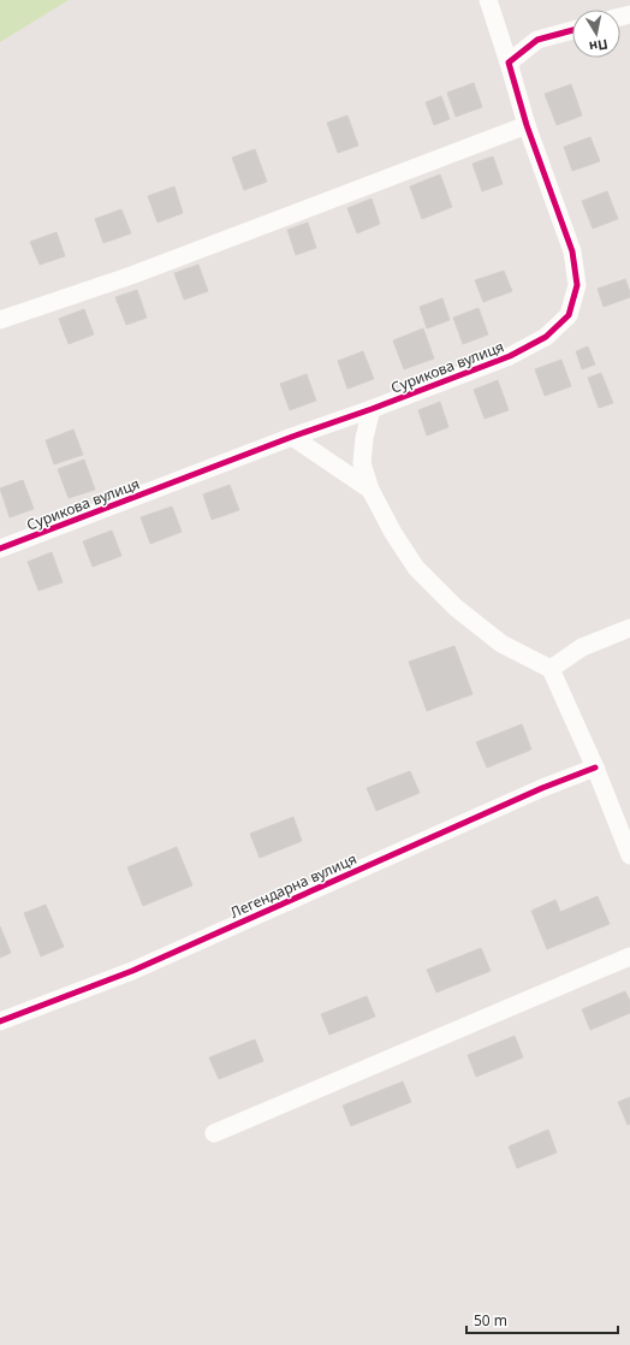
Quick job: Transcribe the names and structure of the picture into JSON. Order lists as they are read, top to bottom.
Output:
{
  "streets": {
    "street": ["Сурикова вулиця", "Легендарна вулиця"]
  },
  "scale_bar": "50 m",
  "north": "bottom"
}
